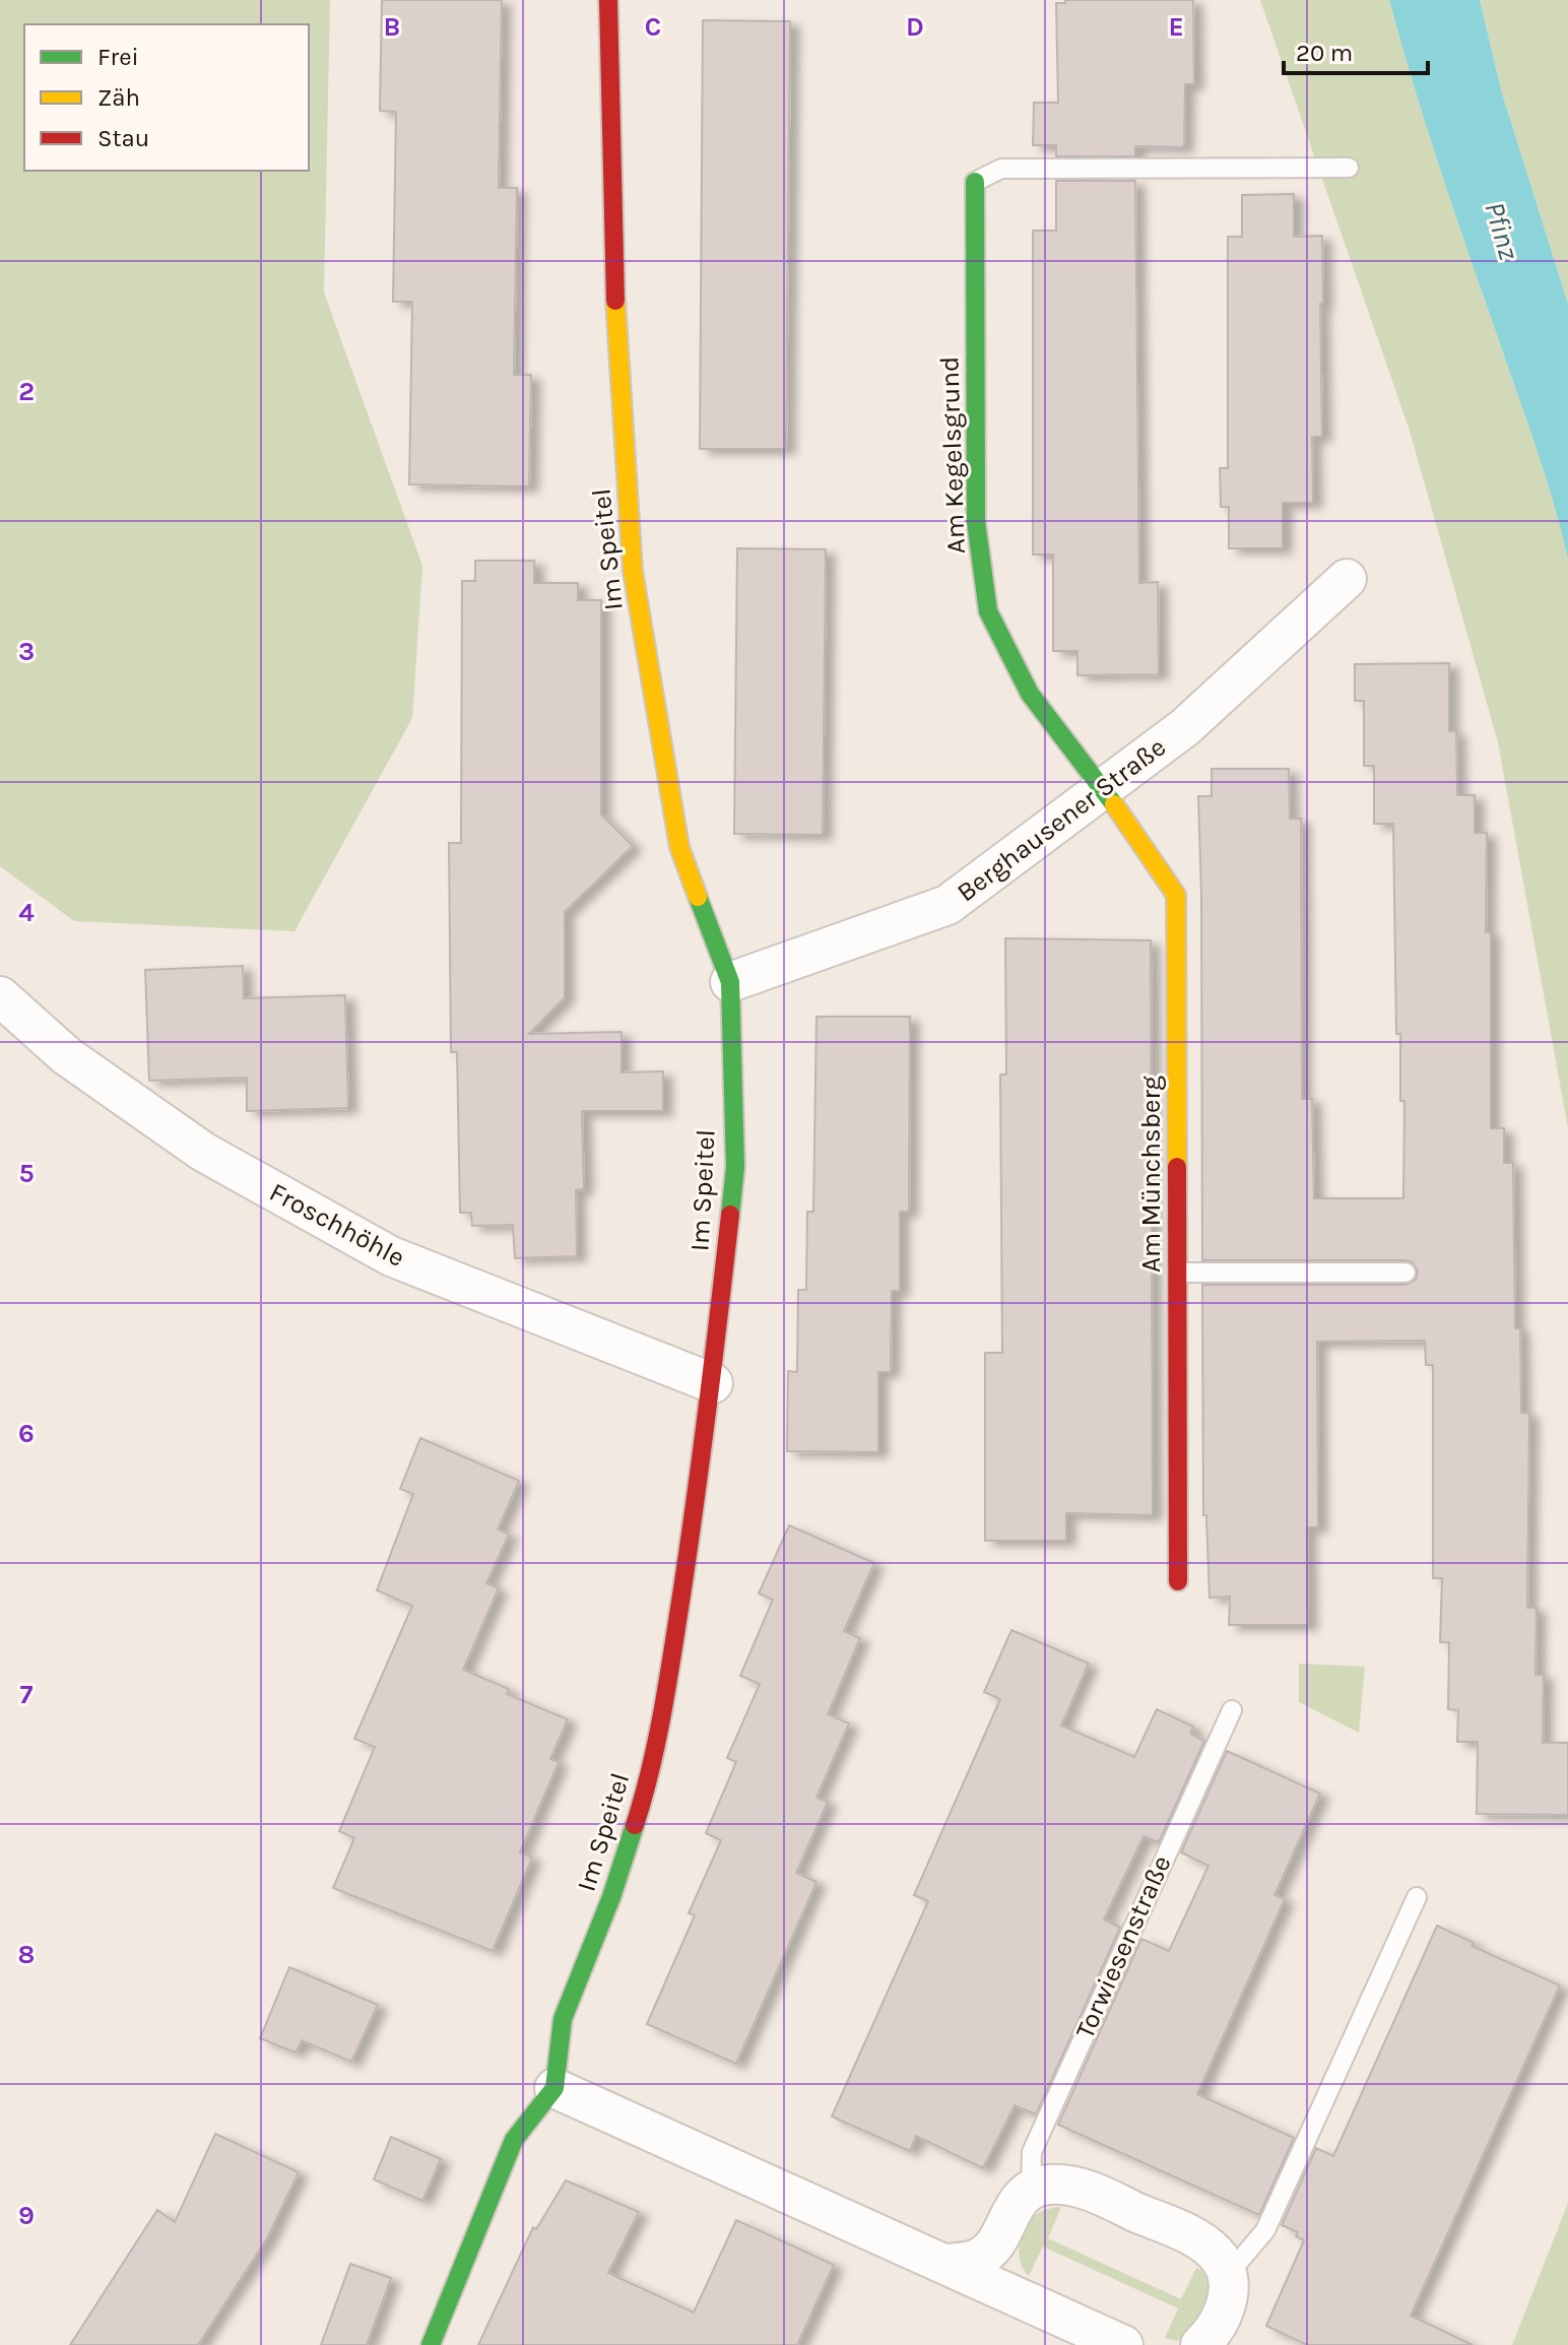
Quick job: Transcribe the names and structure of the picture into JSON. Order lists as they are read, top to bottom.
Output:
{
  "streets": {
    "street": [
      "Am Kegelsgrund",
      "Im Speitel",
      "Berghausener Straße",
      "Am Münchsberg",
      "Froschhöhle"
    ],
    "lane": ["Torwiesenstraße"]
  },
  "crossings": [
    ["Am Kegelsgrund", "Berghausener Straße"],
    ["Am Kegelsgrund", "Am Münchsberg"],
    ["Im Speitel", "Berghausener Straße"],
    ["Im Speitel", "Froschhöhle"],
    ["Berghausener Straße", "Am Münchsberg"]
  ],
  "water": ["Pfinz"],
  "legend": ["Frei", "Zäh", "Stau"],
  "scale_bar": "20 m",
  "grid": {
    "columns": [
      "B",
      "C",
      "D",
      "E"
    ],
    "rows": [
      "2",
      "3",
      "4",
      "5",
      "6",
      "7",
      "8",
      "9"
    ]
  }
}
